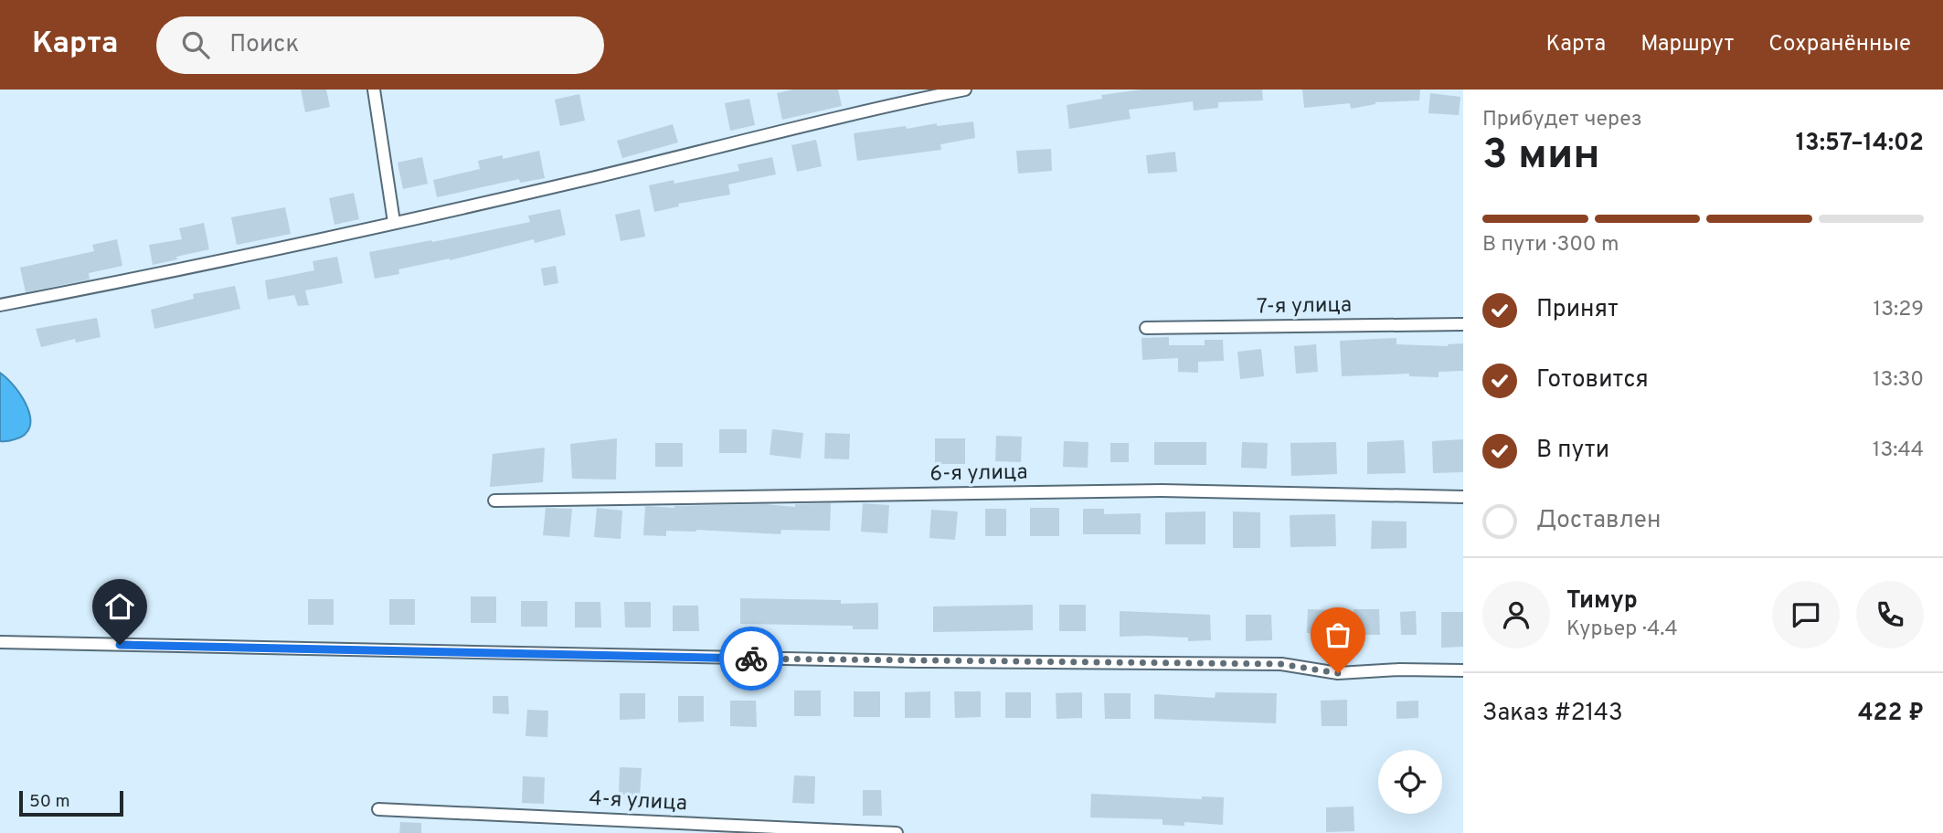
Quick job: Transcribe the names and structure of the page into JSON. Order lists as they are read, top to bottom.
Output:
{
  "streets": {
    "street": ["7-я улица", "6-я улица", "4-я улица"]
  },
  "scale_bar": "50 m",
  "page": {
    "header": "Карта",
    "search": "Поиск",
    "nav": ["Карта", "Маршрут", "Сохранённые"],
    "heading": ["3 мин", "Прибудет через", "13:57–14:02"],
    "panel": [
      "Тимур",
      "Курьер · 4.4",
      "Заказ #2143",
      "422 ₽"
    ],
    "bar": "В пути · 300 m",
    "list": [
      ["Принят", "13:29"],
      ["Готовится", "13:30"],
      ["В пути", "13:44"],
      "Доставлен"
    ],
    "scale": "50 m"
  }
}
